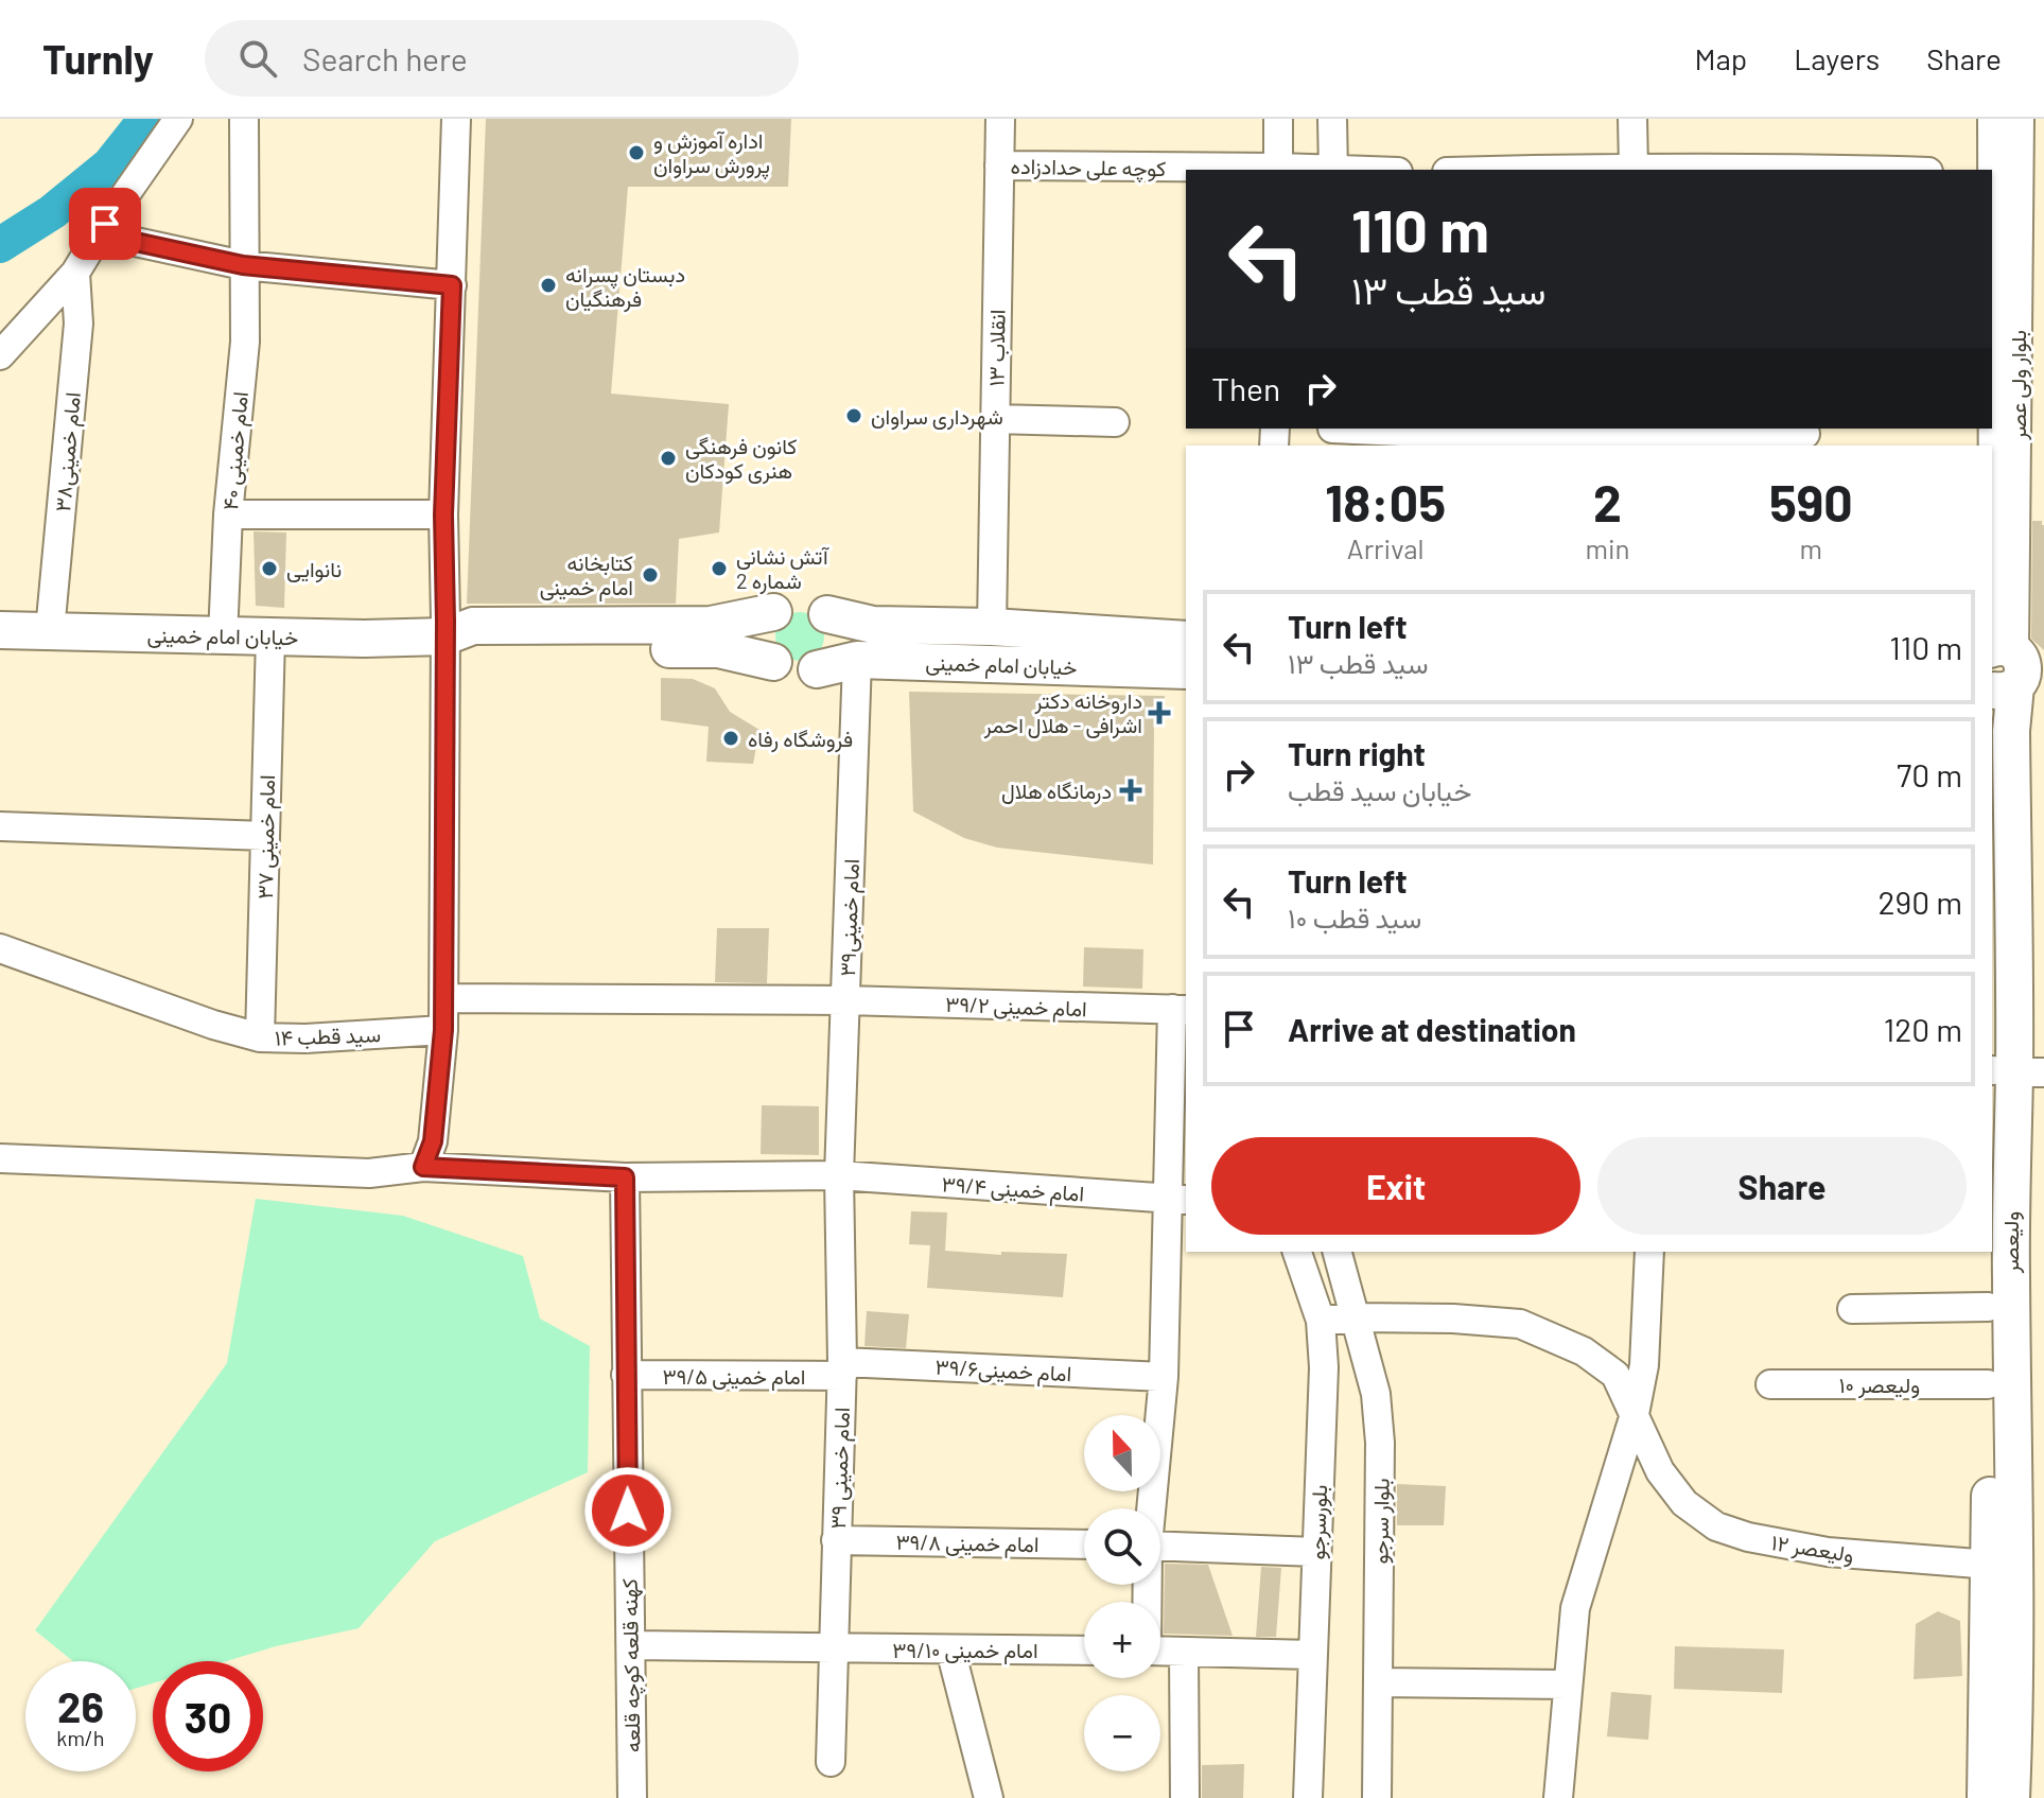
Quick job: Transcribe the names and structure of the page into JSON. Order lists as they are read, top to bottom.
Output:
{
  "streets": {
    "main road": ["خیابان امام خمینی", "ولیعصر"],
    "street": [
      "کوچه علی حدادزاده",
      "انقلاب ۱۳",
      "بلوار ولی عصر",
      "امام خمینی ۴۰",
      "امام خمینی۳۸",
      "امام خمینی ۳۷",
      "امام خمینی۳۹",
      "امام خمینی ۳۹/۲",
      "سید قطب ۱۴",
      "امام خمینی ۳۹/۴",
      "امام خمینی۳۹/۶",
      "امام خمینی ۳۹/۵",
      "ولیعصر ۱۰",
      "امام خمینی ۳۹",
      "بلوار سرجو",
      "بلورسرجو",
      "امام خمینی ۳۹/۸",
      "ولیعصر ۱۲",
      "امام خمینی ۳۹/۱۰",
      "کهنه قلعه کوچه قلعه"
    ]
  },
  "crossings": [
    ["کوچه علی حدادزاده", "انقلاب ۱۳"],
    ["انقلاب ۱۳", "خیابان امام خمینی"],
    ["بلوار ولی عصر", "ولیعصر"],
    ["امام خمینی ۴۰", "خیابان امام خمینی"],
    ["امام خمینی۳۸", "خیابان امام خمینی"],
    ["خیابان امام خمینی", "امام خمینی ۳۷"],
    ["خیابان امام خمینی", "امام خمینی۳۹"],
    ["امام خمینی ۳۷", "سید قطب ۱۴"],
    ["امام خمینی۳۹", "امام خمینی ۳۹/۲"],
    ["امام خمینی۳۹", "امام خمینی ۳۹/۴"],
    ["امام خمینی۳۹", "امام خمینی ۳۹"],
    ["امام خمینی ۳۹/۴", "امام خمینی ۳۹"],
    ["امام خمینی ۳۹/۴", "کهنه قلعه کوچه قلعه"],
    ["ولیعصر", "ولیعصر ۱۰"],
    ["ولیعصر", "ولیعصر ۱۲"],
    ["امام خمینی۳۹/۶", "امام خمینی ۳۹/۵"],
    ["امام خمینی۳۹/۶", "امام خمینی ۳۹"],
    ["امام خمینی ۳۹/۵", "امام خمینی ۳۹"],
    ["امام خمینی ۳۹/۵", "کهنه قلعه کوچه قلعه"],
    ["امام خمینی ۳۹", "امام خمینی ۳۹/۸"],
    ["امام خمینی ۳۹", "امام خمینی ۳۹/۱۰"],
    ["بلوار سرجو", "ولیعصر ۱۲"],
    ["بلورسرجو", "ولیعصر ۱۲"],
    ["امام خمینی ۳۹/۱۰", "کهنه قلعه کوچه قلعه"]
  ],
  "places": {
    "other": [
      "اداره آموزش و پرورش سراوان",
      "دبستان پسرانه فرهنگیان",
      "شهرداری سراوان",
      "کانون فرهنگی هنری کودکان",
      "نانوایی",
      "آتش نشانی شماره 2",
      "کتابخانه امام خمینی",
      "فروشگاه رفاه"
    ],
    "health": ["داروخانه دکتر اشرافی - هلال احمر", "درمانگاه هلال"]
  },
  "north": "top",
  "page": {
    "header": "Turnly",
    "search": "Search here",
    "nav": ["Map", "Layers", "Share"],
    "turn": ["110 m", "سید قطب ۱۳"],
    "then": "Then",
    "eta": [
      "18:05",
      "Arrival",
      "2",
      "min",
      "590",
      "m"
    ],
    "list": [
      {
        "name": "Turn left",
        "note": "سید قطب ۱۳",
        "value": "110 m"
      },
      {
        "name": "Turn right",
        "note": "خیابان سید قطب",
        "value": "70 m"
      },
      {
        "name": "Turn left",
        "note": "سید قطب ۱۰",
        "value": "290 m"
      },
      {
        "name": "Arrive at destination",
        "value": "120 m"
      }
    ],
    "buttons": ["Exit", "Share"],
    "map_buttons": ["+", "−"],
    "speed": "26 km/h",
    "limit": "30"
  }
}
